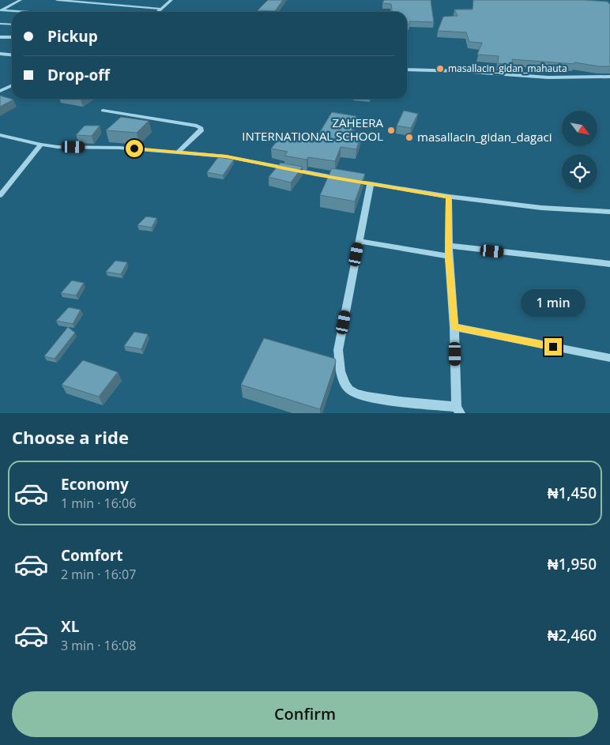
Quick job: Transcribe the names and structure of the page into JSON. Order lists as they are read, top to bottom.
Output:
{
  "places": ["masallacin_gidan_mahauta", "ZAHEERA INTERNATIONAL SCHOOL", "masallacin_gidan_dagaci"],
  "north": "bottom right",
  "page": {
    "banner": ["Pickup", "Drop-off"],
    "bubble": "1 min",
    "heading": "Choose a ride",
    "list": [
      {
        "name": "Economy",
        "note": "1 min · 16:06",
        "value": "₦1,450"
      },
      {
        "name": "Comfort",
        "note": "2 min · 16:07",
        "value": "₦1,950"
      },
      {
        "name": "XL",
        "note": "3 min · 16:08",
        "value": "₦2,460"
      }
    ],
    "buttons": "Confirm"
  }
}
